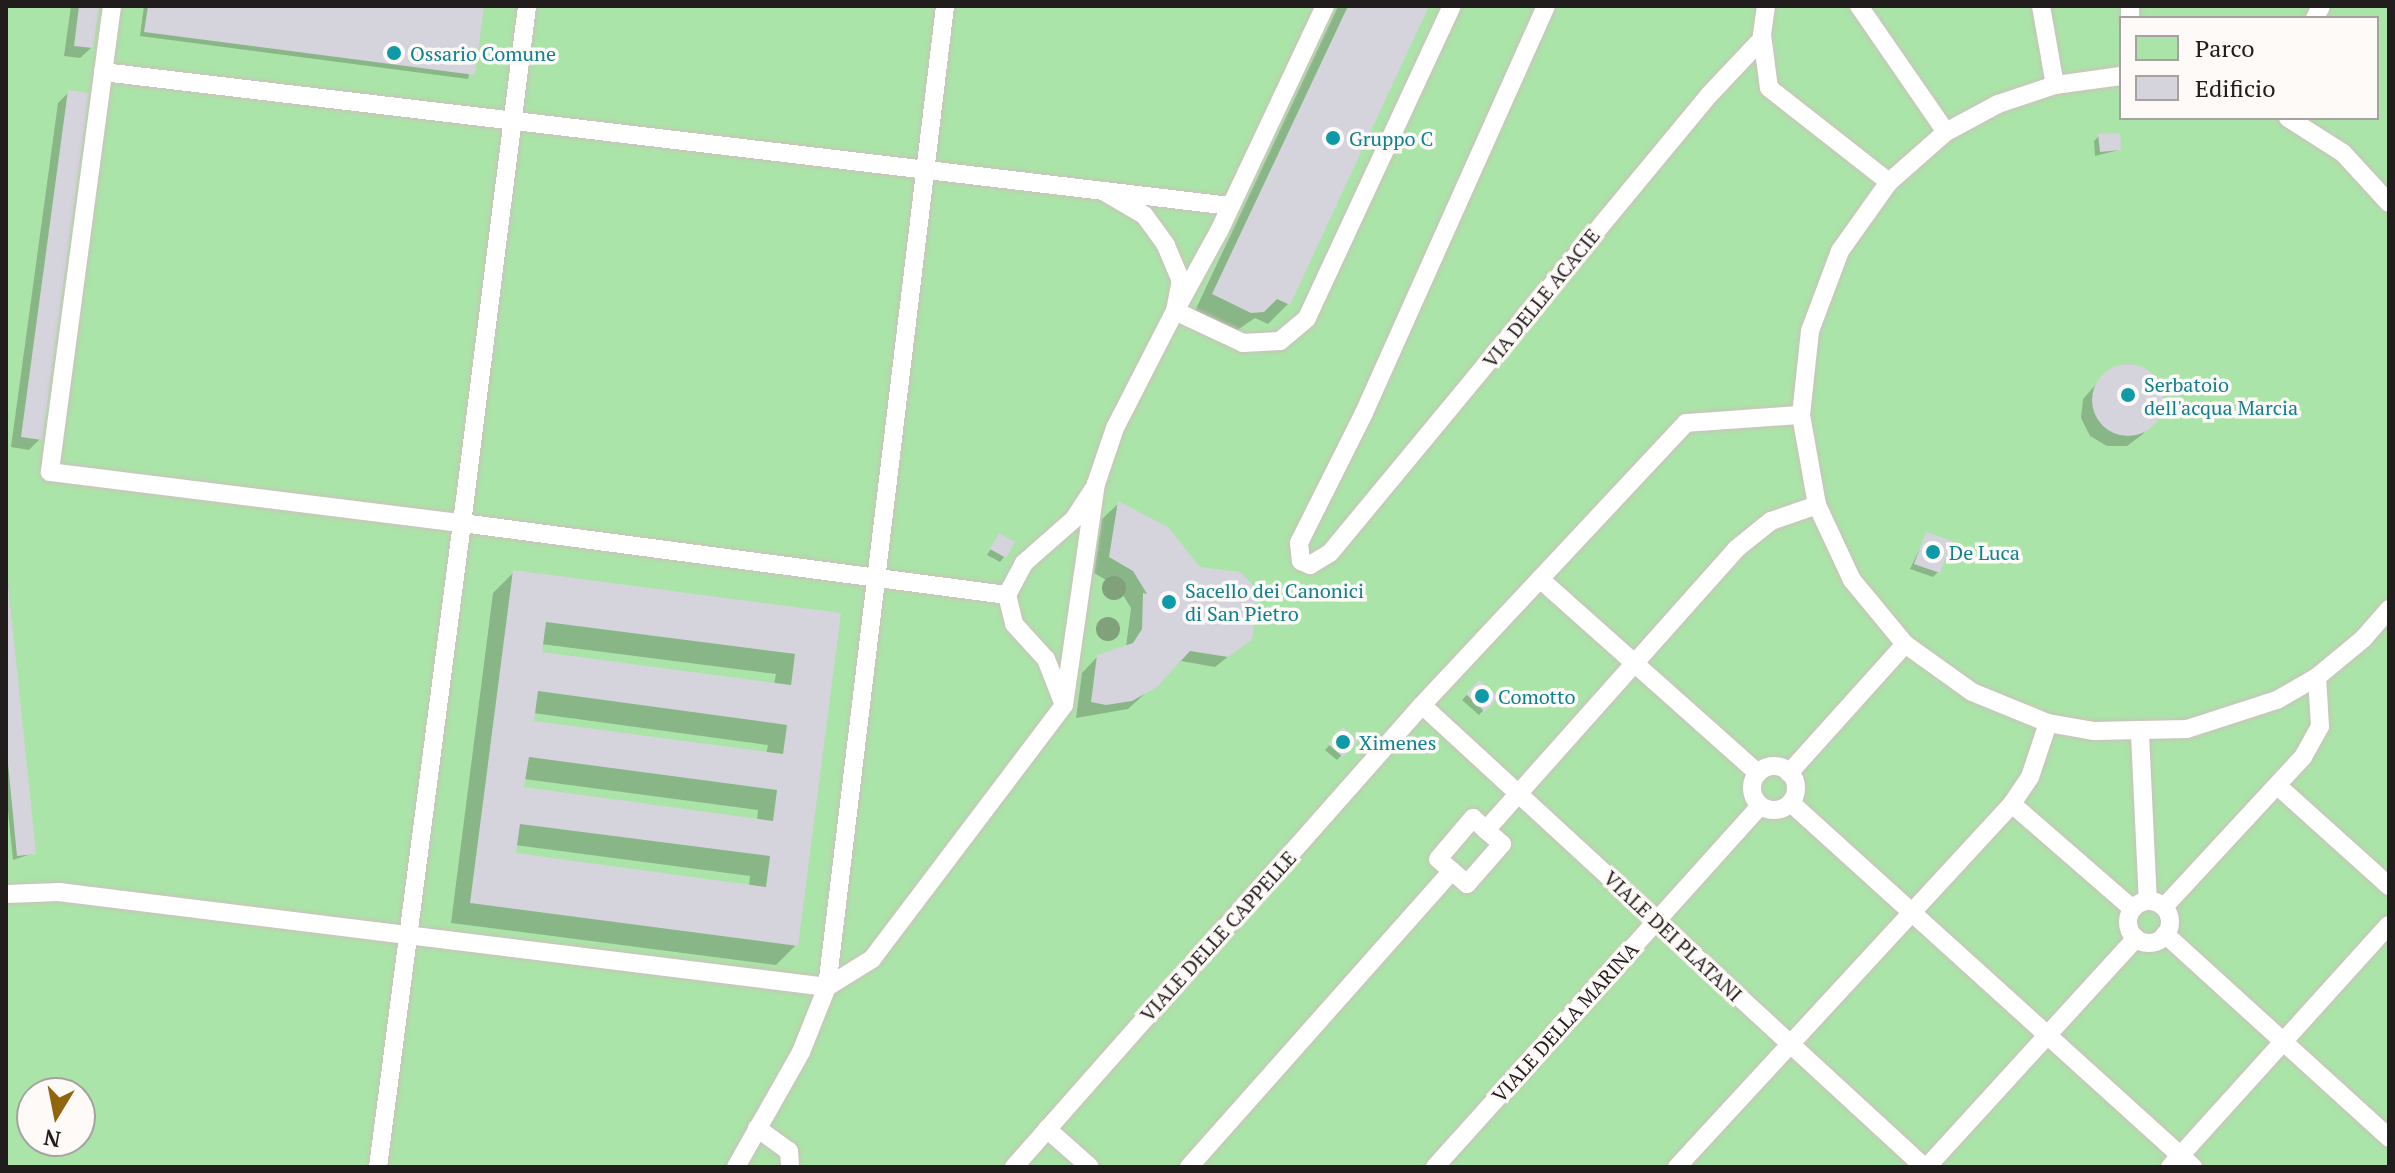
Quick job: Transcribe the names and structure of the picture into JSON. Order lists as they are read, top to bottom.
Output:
{
  "streets": {
    "lane": [
      "VIA DELLE ACACIE",
      "VIALE DELLE CAPPELLE",
      "VIALE DEI PLATANI",
      "VIALE DELLA MARINA"
    ]
  },
  "crossings": [
    ["VIALE DELLE CAPPELLE", "VIALE DEI PLATANI"],
    ["VIALE DEI PLATANI", "VIALE DELLA MARINA"]
  ],
  "places": [
    "Ossario Comune",
    "Gruppo C",
    "Serbatoio dell'acqua Marcia",
    "De Luca",
    "Sacello dei Canonici di San Pietro",
    "Comotto",
    "Ximenes"
  ],
  "legend": ["Parco", "Edificio"],
  "north": "bottom"
}
